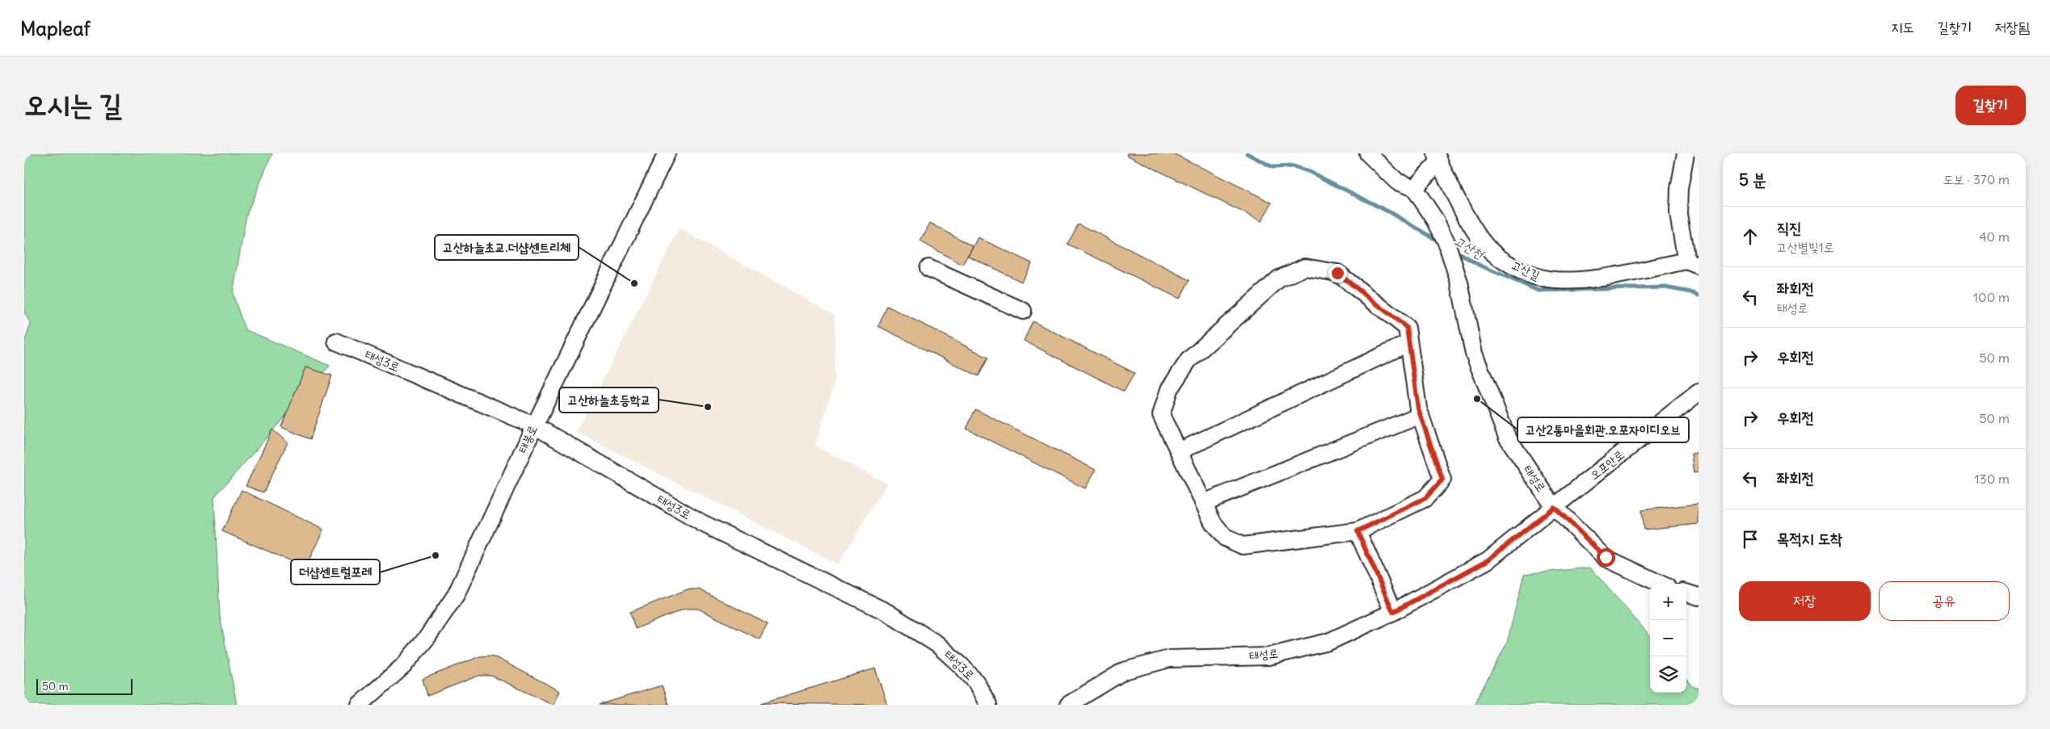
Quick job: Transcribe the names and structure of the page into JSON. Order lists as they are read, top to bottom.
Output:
{
  "streets": {
    "street": [
      "고산길",
      "태성3로",
      "태봉로",
      "오포안로",
      "태성로"
    ]
  },
  "crossings": [
    ["태성3로", "태봉로"],
    ["오포안로", "태성로"]
  ],
  "water": ["고산천"],
  "places": [
    "고산하늘초교.더샵센트리체",
    "고산2통마을회관.오포자이디오브",
    "고산하늘초등학교",
    "더샵센트럴포레"
  ],
  "scale_bar": "50 m",
  "page": {
    "header": "Mapleaf",
    "nav": ["지도", "길찾기", "저장됨"],
    "buttons": [
      "길찾기",
      ["저장", "공유"]
    ],
    "title": "오시는 길",
    "heading": ["5 분", "도보 · 370 m"],
    "list": [
      ["직진", "고산별빛1로", "40 m"],
      ["좌회전", "태성로", "100 m"],
      ["우회전", "50 m"],
      ["우회전", "50 m"],
      ["좌회전", "130 m"],
      "목적지 도착"
    ],
    "map_buttons": ["+", "−"],
    "scale": "50 m"
  }
}
